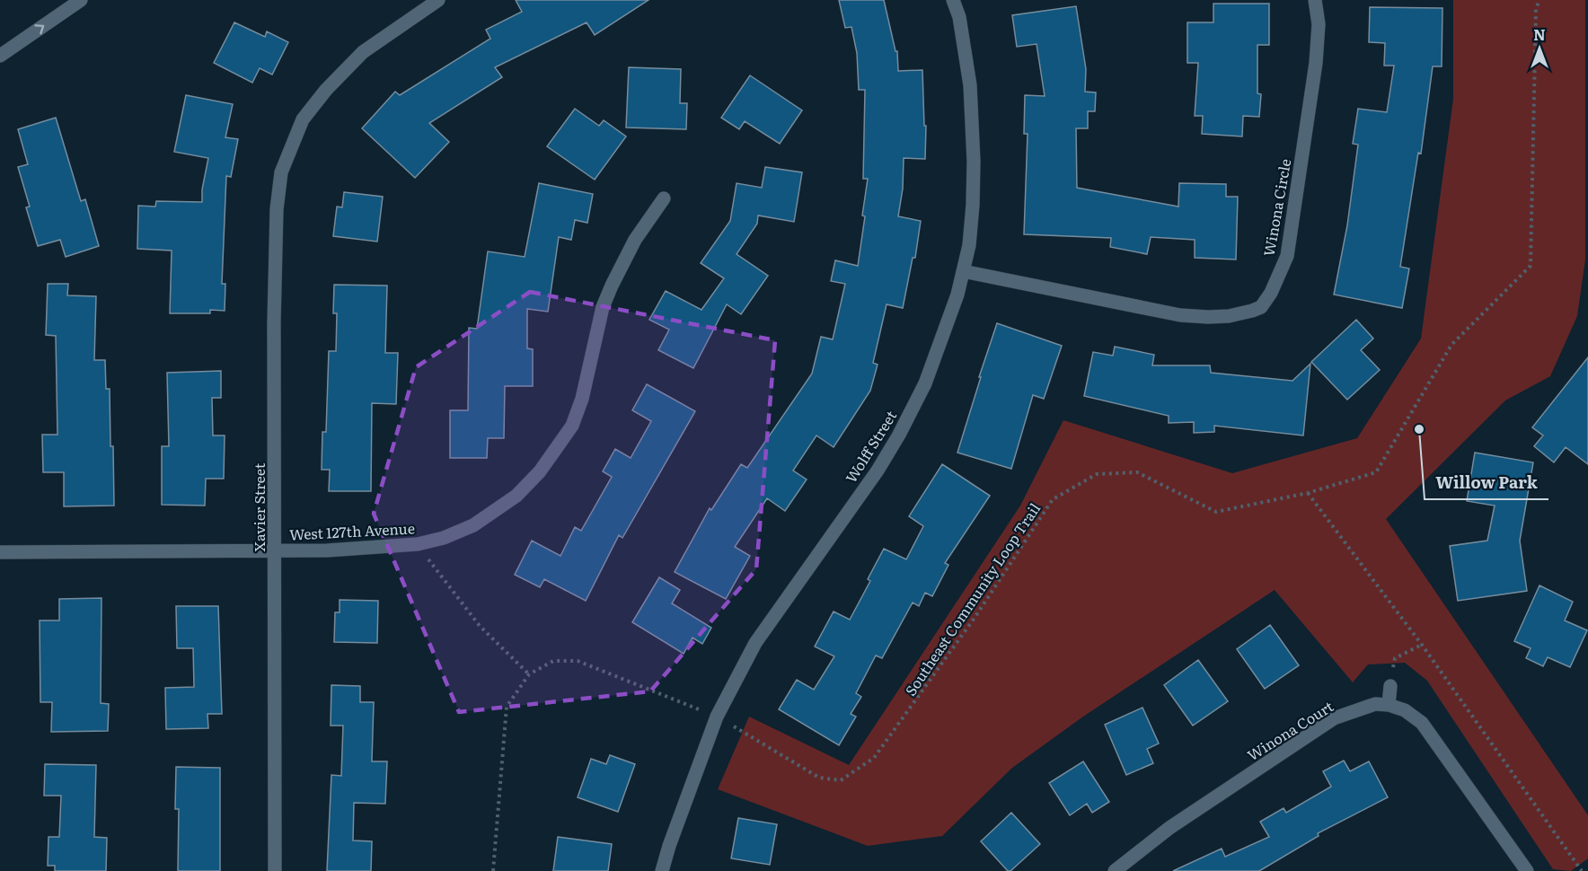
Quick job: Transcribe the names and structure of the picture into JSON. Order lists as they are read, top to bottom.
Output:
{
  "streets": {
    "street": [
      "Winona Circle",
      "Wolff Street",
      "Xavier Street",
      "West 127th Avenue",
      "Winona Court"
    ],
    "path": ["Southeast Community Loop Trail"]
  },
  "crossings": [
    ["Winona Circle", "Wolff Street"],
    ["Wolff Street", "Southeast Community Loop Trail"],
    ["Xavier Street", "West 127th Avenue"]
  ],
  "places": ["Willow Park"],
  "north": "top"
}
